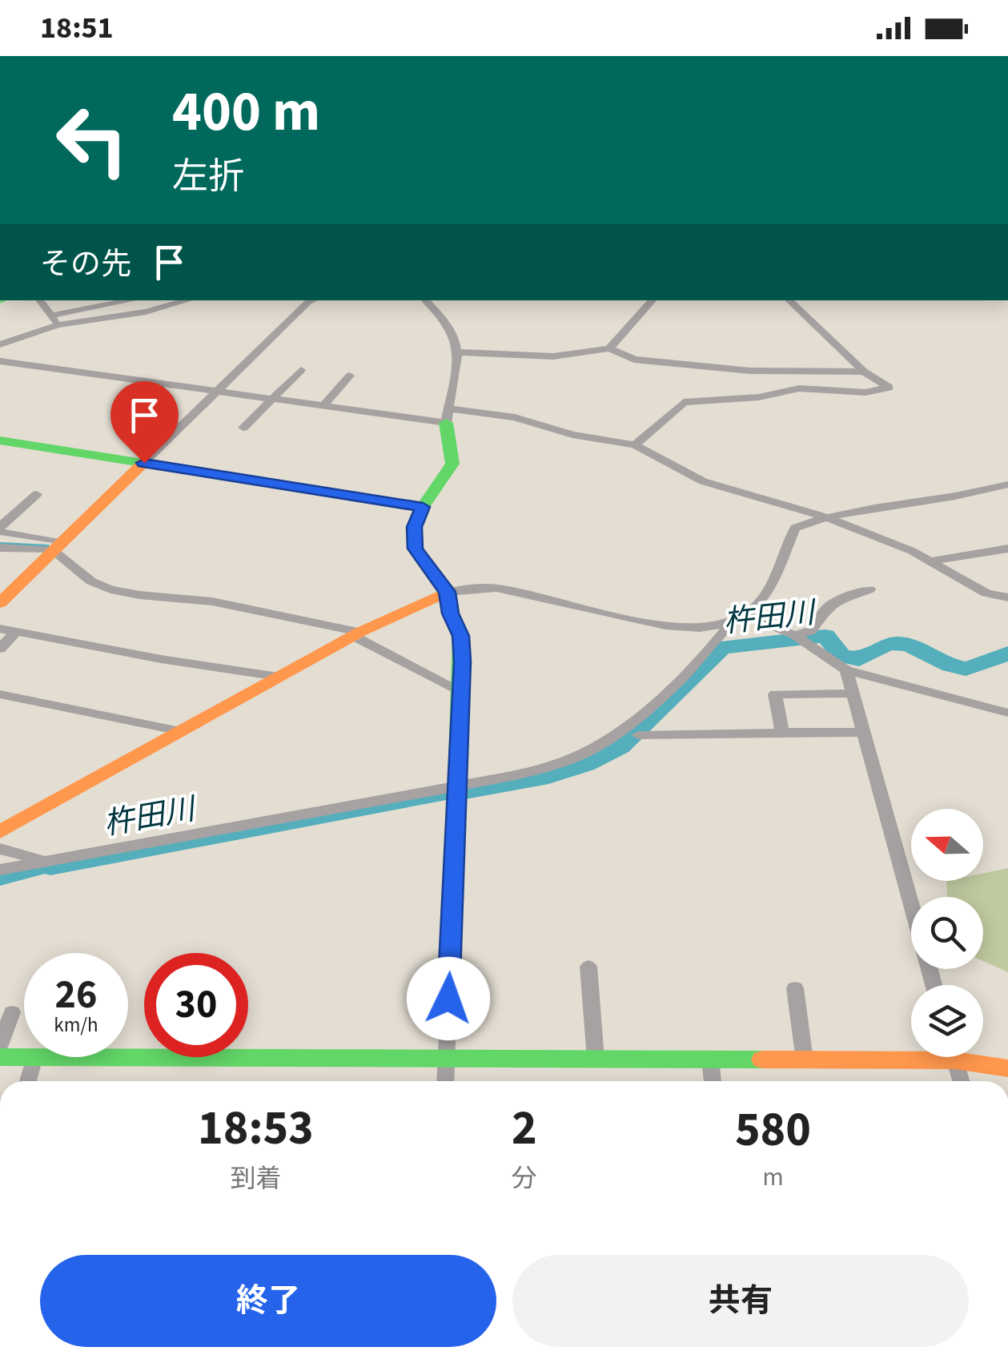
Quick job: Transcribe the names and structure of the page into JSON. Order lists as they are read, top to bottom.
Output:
{
  "water": ["杵田川"],
  "north": "left",
  "page": {
    "status": "18:51",
    "turn": ["400 m", "左折"],
    "then": "その先",
    "speed": "26 km/h",
    "limit": "30",
    "eta": [
      "18:53",
      "到着",
      "2",
      "分",
      "580",
      "m"
    ],
    "buttons": ["終了", "共有"]
  }
}
